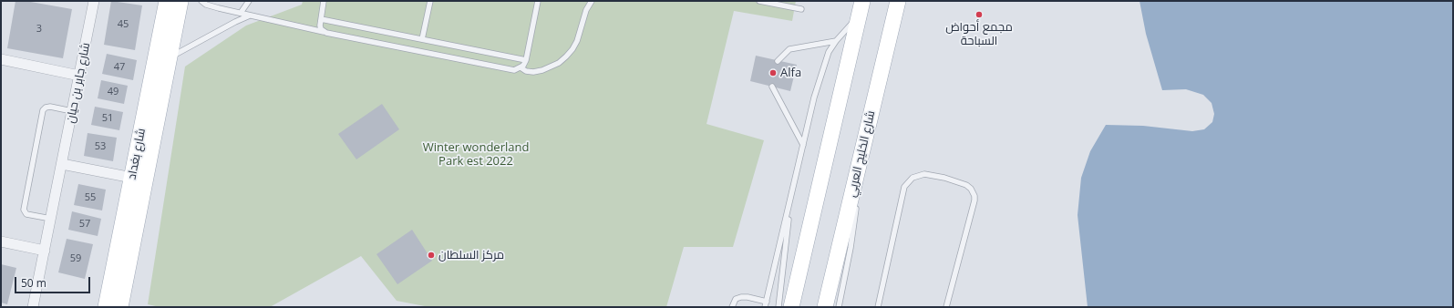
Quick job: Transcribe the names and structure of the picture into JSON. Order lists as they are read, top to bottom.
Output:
{
  "streets": {
    "main road": ["شارع بغداد", "شارع الخليج العربي"],
    "street": ["شارع جابر بن حيان"]
  },
  "parks": ["Winter wonderland Park est 2022"],
  "places": ["مجمع أحواض السباحة", "Alfa", "مركز السلطان"],
  "house_numbers": [
    "45",
    "3",
    "47",
    "49",
    "51",
    "53",
    "55",
    "57",
    "59"
  ],
  "scale_bar": "50 m"
}
